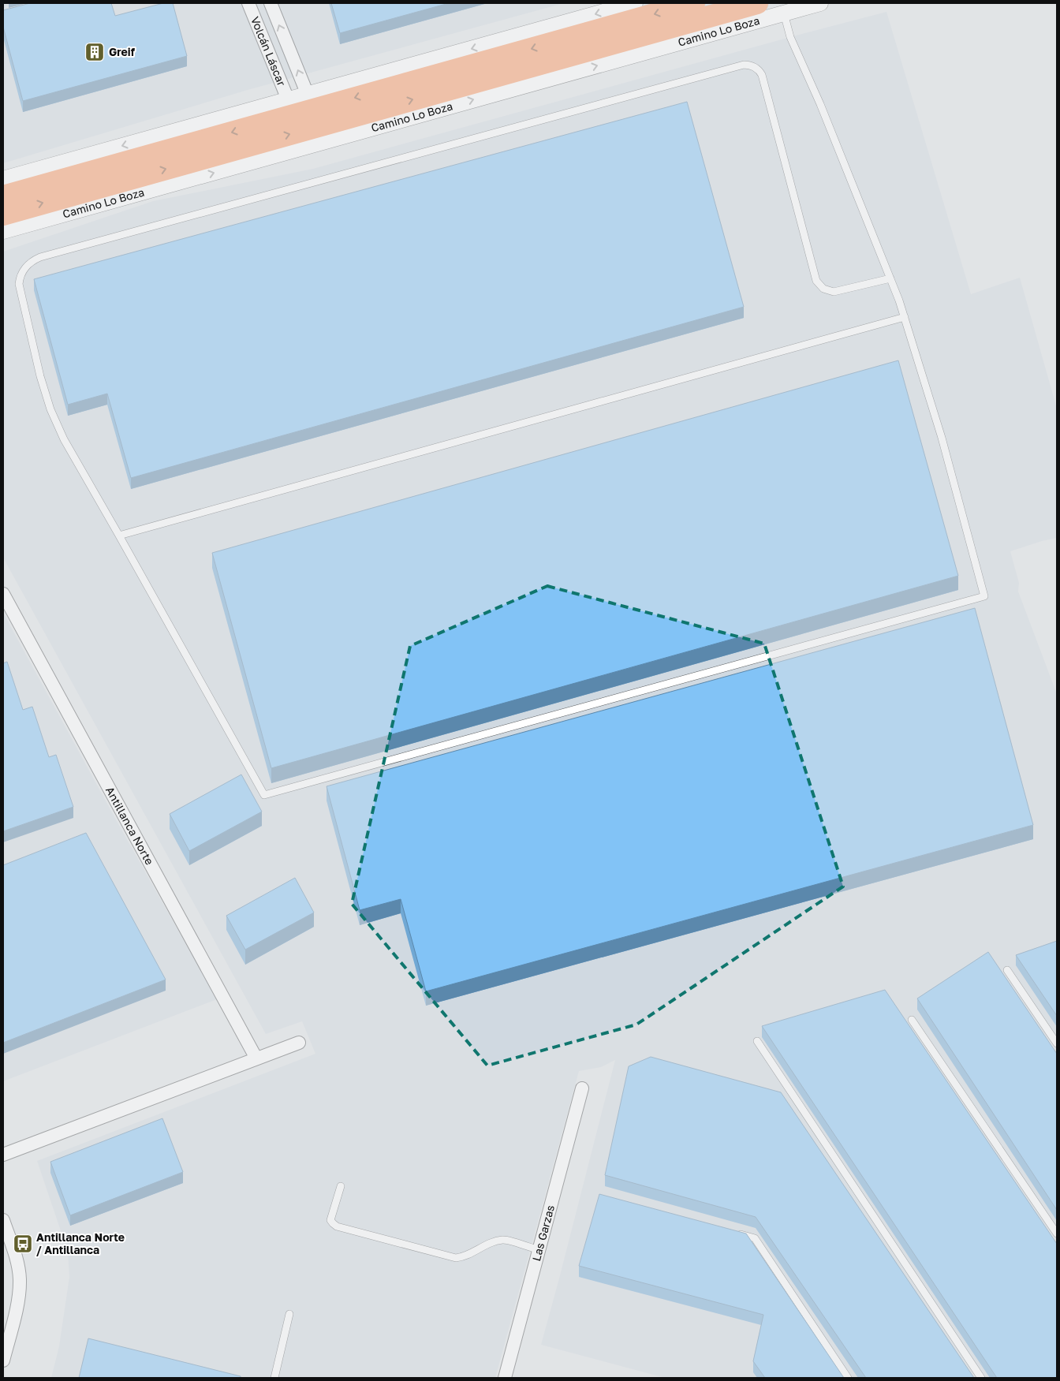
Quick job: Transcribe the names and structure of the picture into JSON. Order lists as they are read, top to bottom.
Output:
{
  "streets": {
    "street": [
      "Camino Lo Boza",
      "Volcán Láscar",
      "Antillanca Norte",
      "Las Garzas"
    ]
  },
  "places": {
    "building": ["Greif"],
    "bus stop": ["Antillanca Norte / Antillanca"]
  }
}
